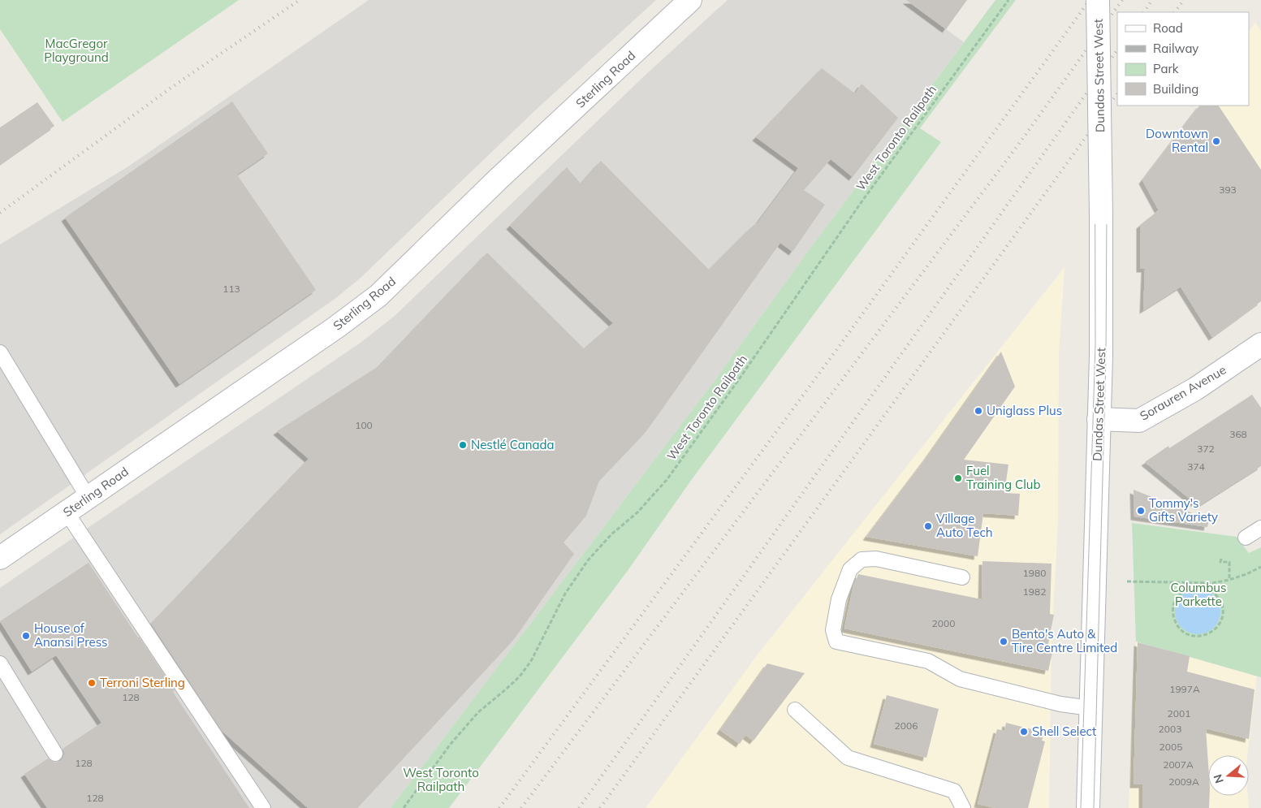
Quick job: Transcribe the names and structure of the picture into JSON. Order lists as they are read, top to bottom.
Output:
{
  "streets": {
    "street": ["Dundas Street West", "Sterling Road", "Sorauren Avenue"],
    "path": ["West Toronto Railpath"]
  },
  "crossings": [
    ["Dundas Street West", "Sorauren Avenue"]
  ],
  "parks": ["MacGregor Playground", "Columbus Parkette", "West Toronto Railpath"],
  "places": [
    "Downtown Rental",
    "Uniglass Plus",
    "Nestlé Canada",
    "Fuel Training Club",
    "Tommy's Gifts Variety",
    "Village Auto Tech",
    "House of Anansi Press",
    "Bento's Auto & Tire Centre Limited",
    "Terroni Sterling",
    "Shell Select"
  ],
  "house_numbers": [
    "393",
    "113",
    "100",
    "368",
    "372",
    "374",
    "1980",
    "1982",
    "2000",
    "1997A",
    "128",
    "2001",
    "2006",
    "2003",
    "2005",
    "128",
    "2007A",
    "2009A",
    "128"
  ],
  "legend": [
    "Road",
    "Railway",
    "Park",
    "Building"
  ],
  "north": "left"
}
